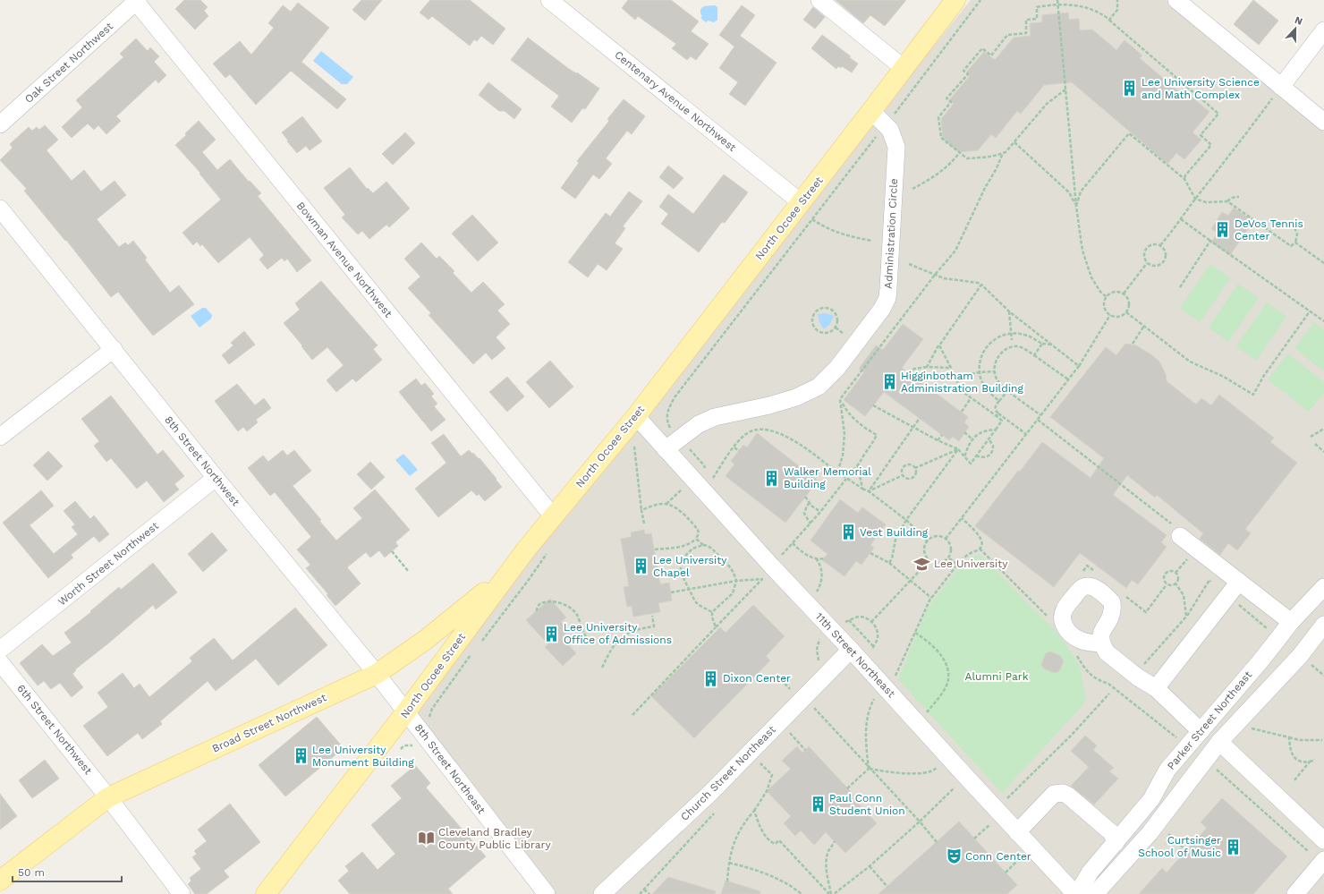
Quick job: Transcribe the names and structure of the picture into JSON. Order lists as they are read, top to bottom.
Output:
{
  "streets": {
    "main road": ["North Ocoee Street", "Broad Street Northwest"],
    "street": [
      "Oak Street Northwest",
      "Centenary Avenue Northwest",
      "Administration Circle",
      "Bowman Avenue Northwest",
      "8th Street Northwest",
      "Worth Street Northwest",
      "11th Street Northeast",
      "Parker Street Northeast",
      "6th Street Northwest",
      "8th Street Northeast",
      "Church Street Northeast"
    ]
  },
  "crossings": [
    ["Oak Street Northwest", "Bowman Avenue Northwest"],
    ["Centenary Avenue Northwest", "North Ocoee Street"],
    ["North Ocoee Street", "Administration Circle"],
    ["North Ocoee Street", "Bowman Avenue Northwest"],
    ["North Ocoee Street", "8th Street Northwest"],
    ["North Ocoee Street", "11th Street Northeast"],
    ["North Ocoee Street", "Broad Street Northwest"],
    ["North Ocoee Street", "8th Street Northeast"],
    ["Administration Circle", "11th Street Northeast"],
    ["8th Street Northwest", "Worth Street Northwest"],
    ["8th Street Northwest", "Broad Street Northwest"],
    ["8th Street Northwest", "8th Street Northeast"],
    ["11th Street Northeast", "Parker Street Northeast"],
    ["11th Street Northeast", "Church Street Northeast"],
    ["Broad Street Northwest", "6th Street Northwest"]
  ],
  "parks": ["Alumni Park"],
  "places": {
    "building": [
      "Lee University Science and Math Complex",
      "DeVos Tennis Center",
      "Higginbotham Administration Building",
      "Walker Memorial Building",
      "Vest Building",
      "Lee University Chapel",
      "Lee University Office of Admissions",
      "Dixon Center",
      "Lee University Monument Building",
      "Paul Conn Student Union",
      "Curtsinger School of Music"
    ],
    "school or university": ["Lee University"],
    "library": ["Cleveland Bradley County Public Library"],
    "theatre": ["Conn Center"]
  },
  "scale_bar": "50 m",
  "north": "top"
}
